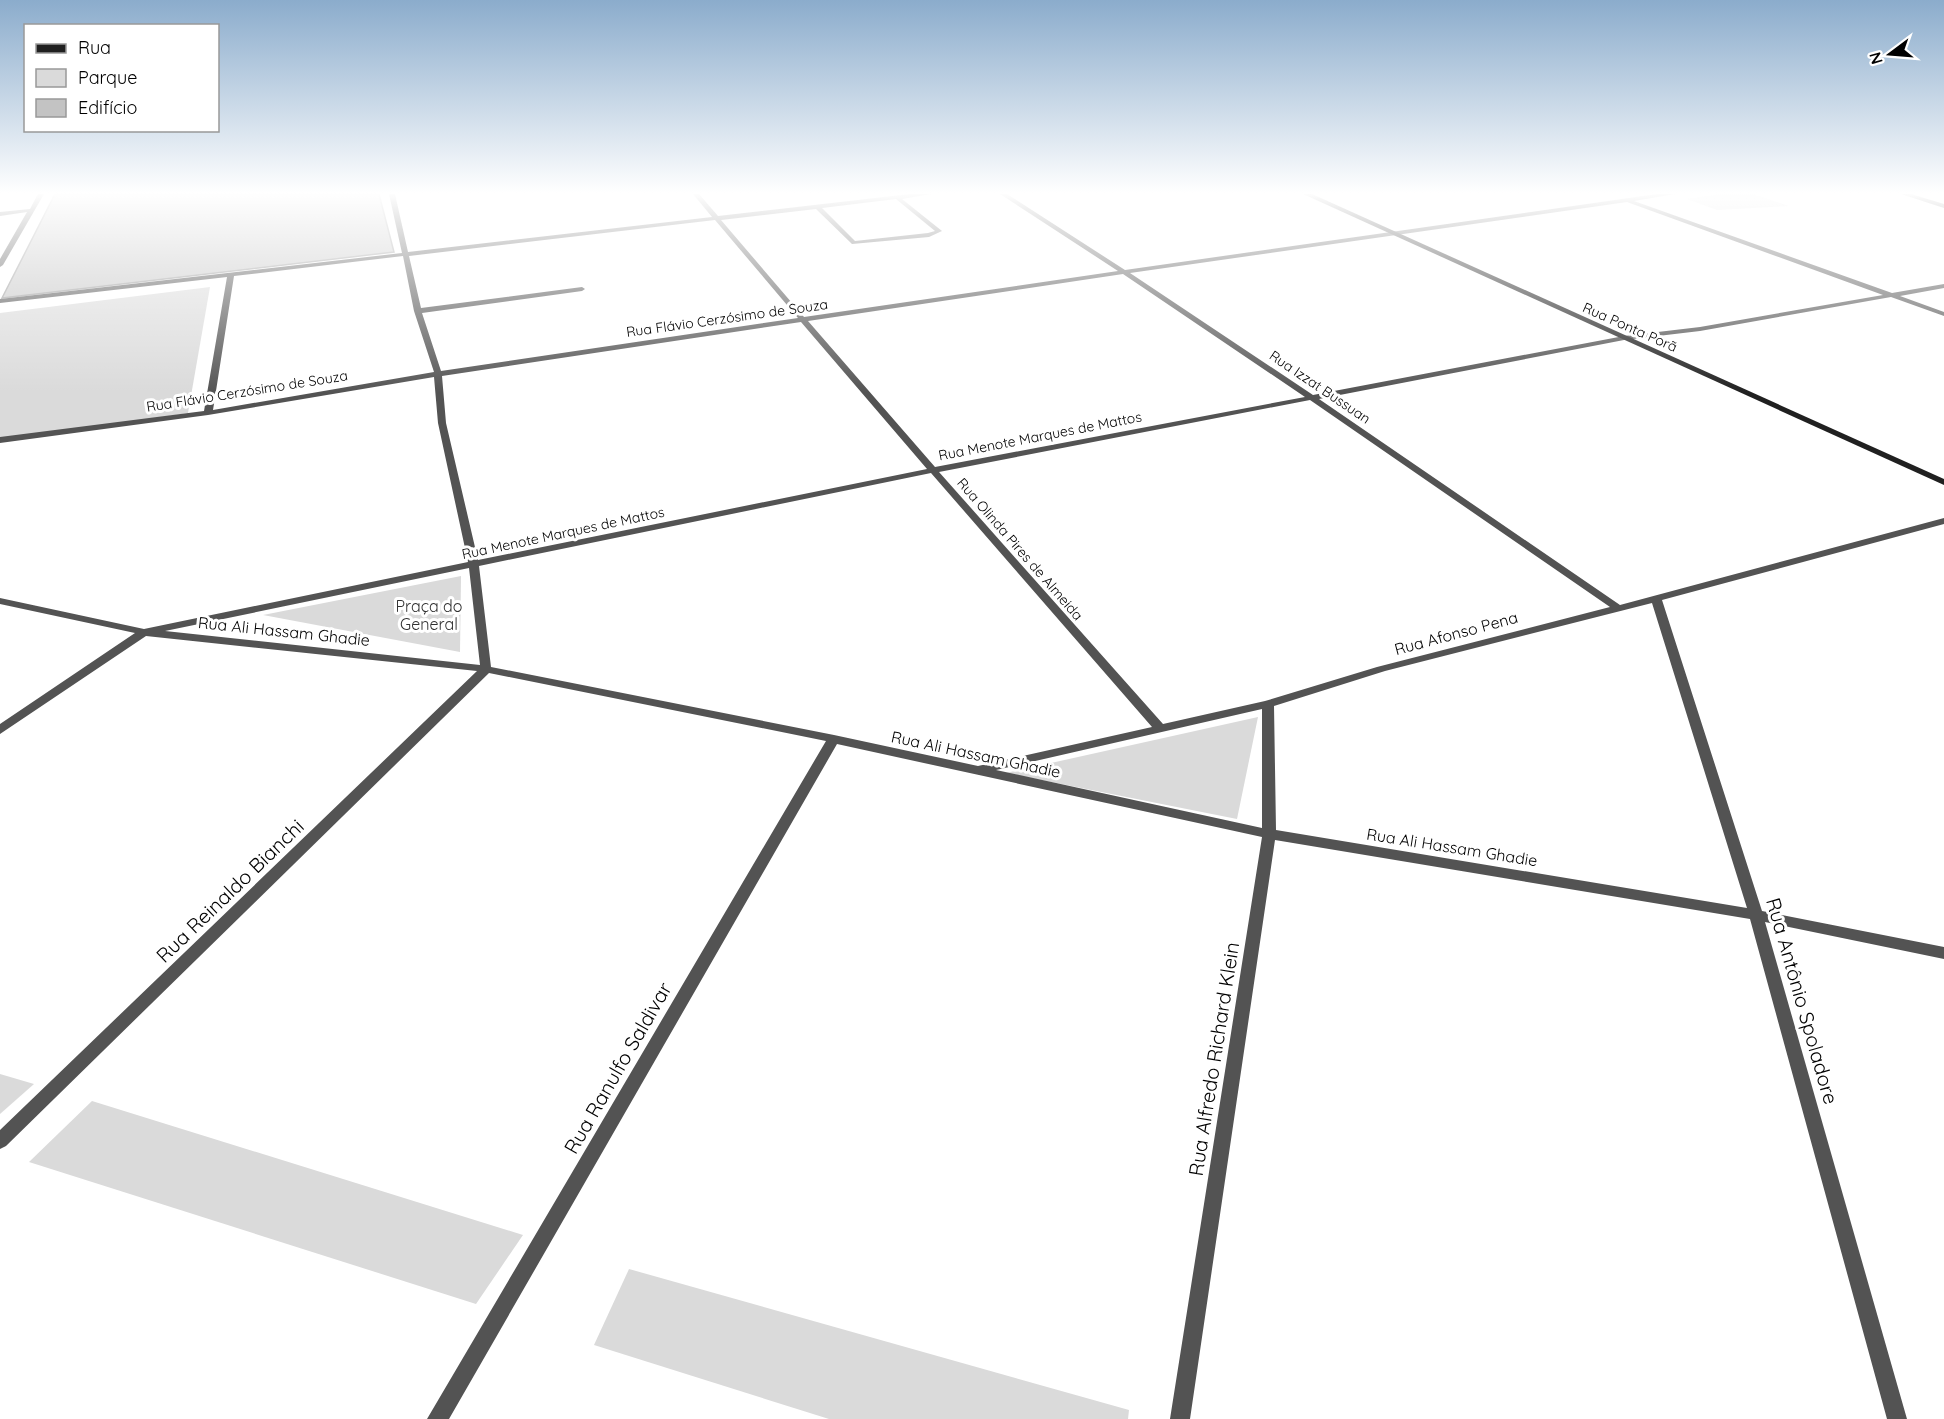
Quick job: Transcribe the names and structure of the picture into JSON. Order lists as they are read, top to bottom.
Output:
{
  "streets": {
    "street": [
      "Rua Flávio Cerzósimo de Souza",
      "Rua Ponta Porã",
      "Rua Izzat Bussuan",
      "Rua Menote Marques de Mattos",
      "Rua Olinda Pires de Almeida",
      "Rua Ali Hassam Ghadie",
      "Rua Afonso Pena",
      "Rua Reinaldo Bianchi",
      "Rua Antônio Spoladore",
      "Rua Alfredo Richard Klein",
      "Rua Ranulfo Saldivar"
    ]
  },
  "crossings": [
    ["Rua Flávio Cerzósimo de Souza", "Rua Izzat Bussuan"],
    ["Rua Flávio Cerzósimo de Souza", "Rua Olinda Pires de Almeida"],
    ["Rua Ponta Porã", "Rua Menote Marques de Mattos"],
    ["Rua Izzat Bussuan", "Rua Menote Marques de Mattos"],
    ["Rua Izzat Bussuan", "Rua Afonso Pena"],
    ["Rua Menote Marques de Mattos", "Rua Olinda Pires de Almeida"],
    ["Rua Menote Marques de Mattos", "Rua Ali Hassam Ghadie"],
    ["Rua Olinda Pires de Almeida", "Rua Afonso Pena"],
    ["Rua Ali Hassam Ghadie", "Rua Afonso Pena"],
    ["Rua Ali Hassam Ghadie", "Rua Reinaldo Bianchi"],
    ["Rua Ali Hassam Ghadie", "Rua Antônio Spoladore"],
    ["Rua Ali Hassam Ghadie", "Rua Alfredo Richard Klein"],
    ["Rua Ali Hassam Ghadie", "Rua Ranulfo Saldivar"],
    ["Rua Afonso Pena", "Rua Antônio Spoladore"],
    ["Rua Afonso Pena", "Rua Alfredo Richard Klein"]
  ],
  "parks": ["Praça do General"],
  "legend": ["Rua", "Parque", "Edifício"],
  "north": "left"
}
